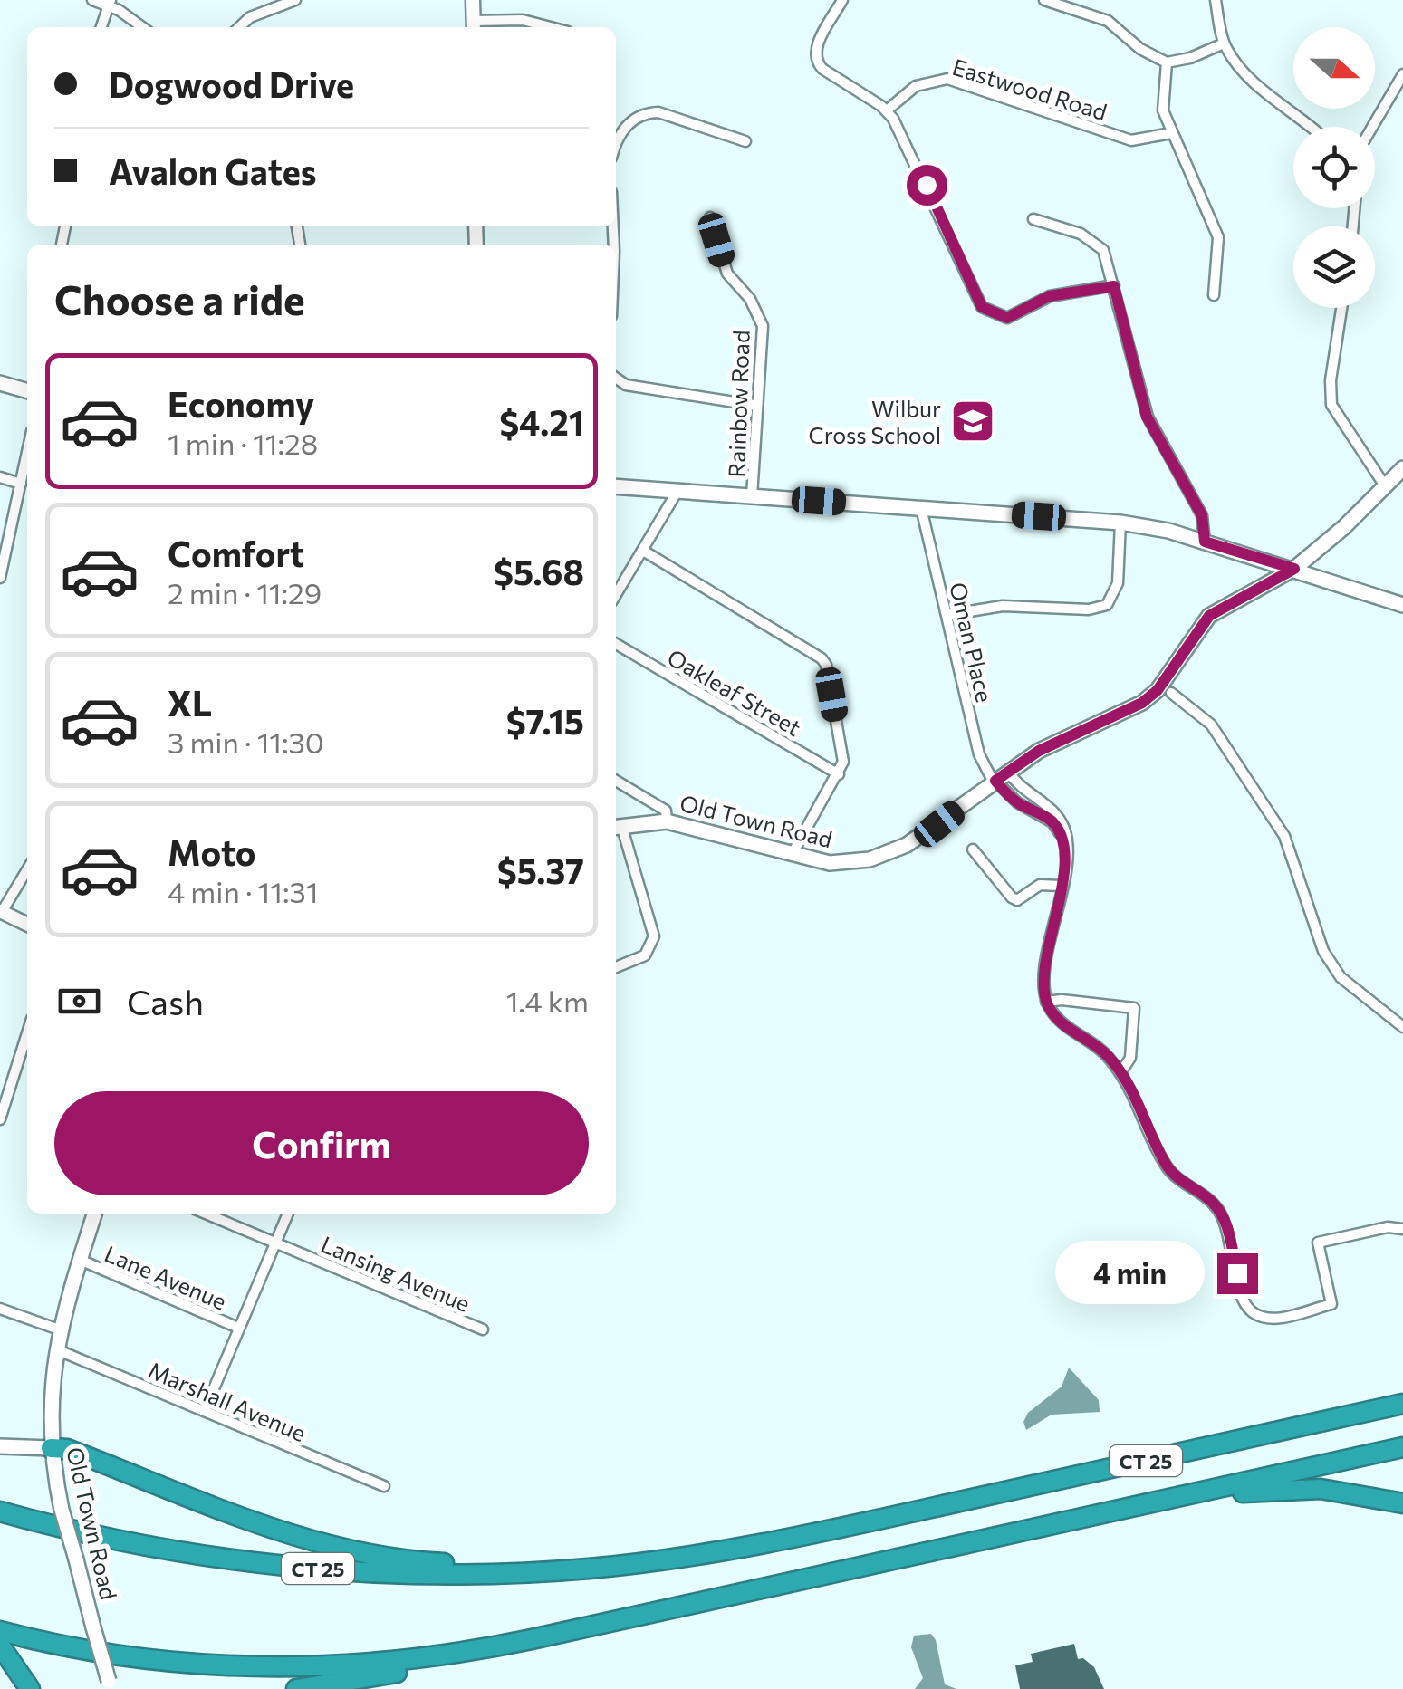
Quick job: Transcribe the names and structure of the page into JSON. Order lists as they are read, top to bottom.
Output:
{
  "streets": {
    "highway": ["CT 25"],
    "main road": ["Old Town Road"],
    "street": [
      "Eastwood Road",
      "Rainbow Road",
      "Oman Place",
      "Oakleaf Street",
      "Lansing Avenue",
      "Lane Avenue",
      "Marshall Avenue"
    ]
  },
  "crossings": [
    ["Oman Place", "Old Town Road"],
    ["Old Town Road", "Lane Avenue"],
    ["Old Town Road", "Marshall Avenue"]
  ],
  "places": {
    "school or university": ["Wilbur Cross School"]
  },
  "north": "right",
  "page": {
    "banner": ["Dogwood Drive", "Avalon Gates"],
    "heading": "Choose a ride",
    "list": [
      {
        "name": "Economy",
        "note": "1 min · 11:28",
        "value": "$4.21"
      },
      {
        "name": "Comfort",
        "note": "2 min · 11:29",
        "value": "$5.68"
      },
      {
        "name": "XL",
        "note": "3 min · 11:30",
        "value": "$7.15"
      },
      {
        "name": "Moto",
        "note": "4 min · 11:31",
        "value": "$5.37"
      }
    ],
    "pay": ["Cash", "1.4 km"],
    "buttons": "Confirm",
    "bubble": "4 min"
  }
}
